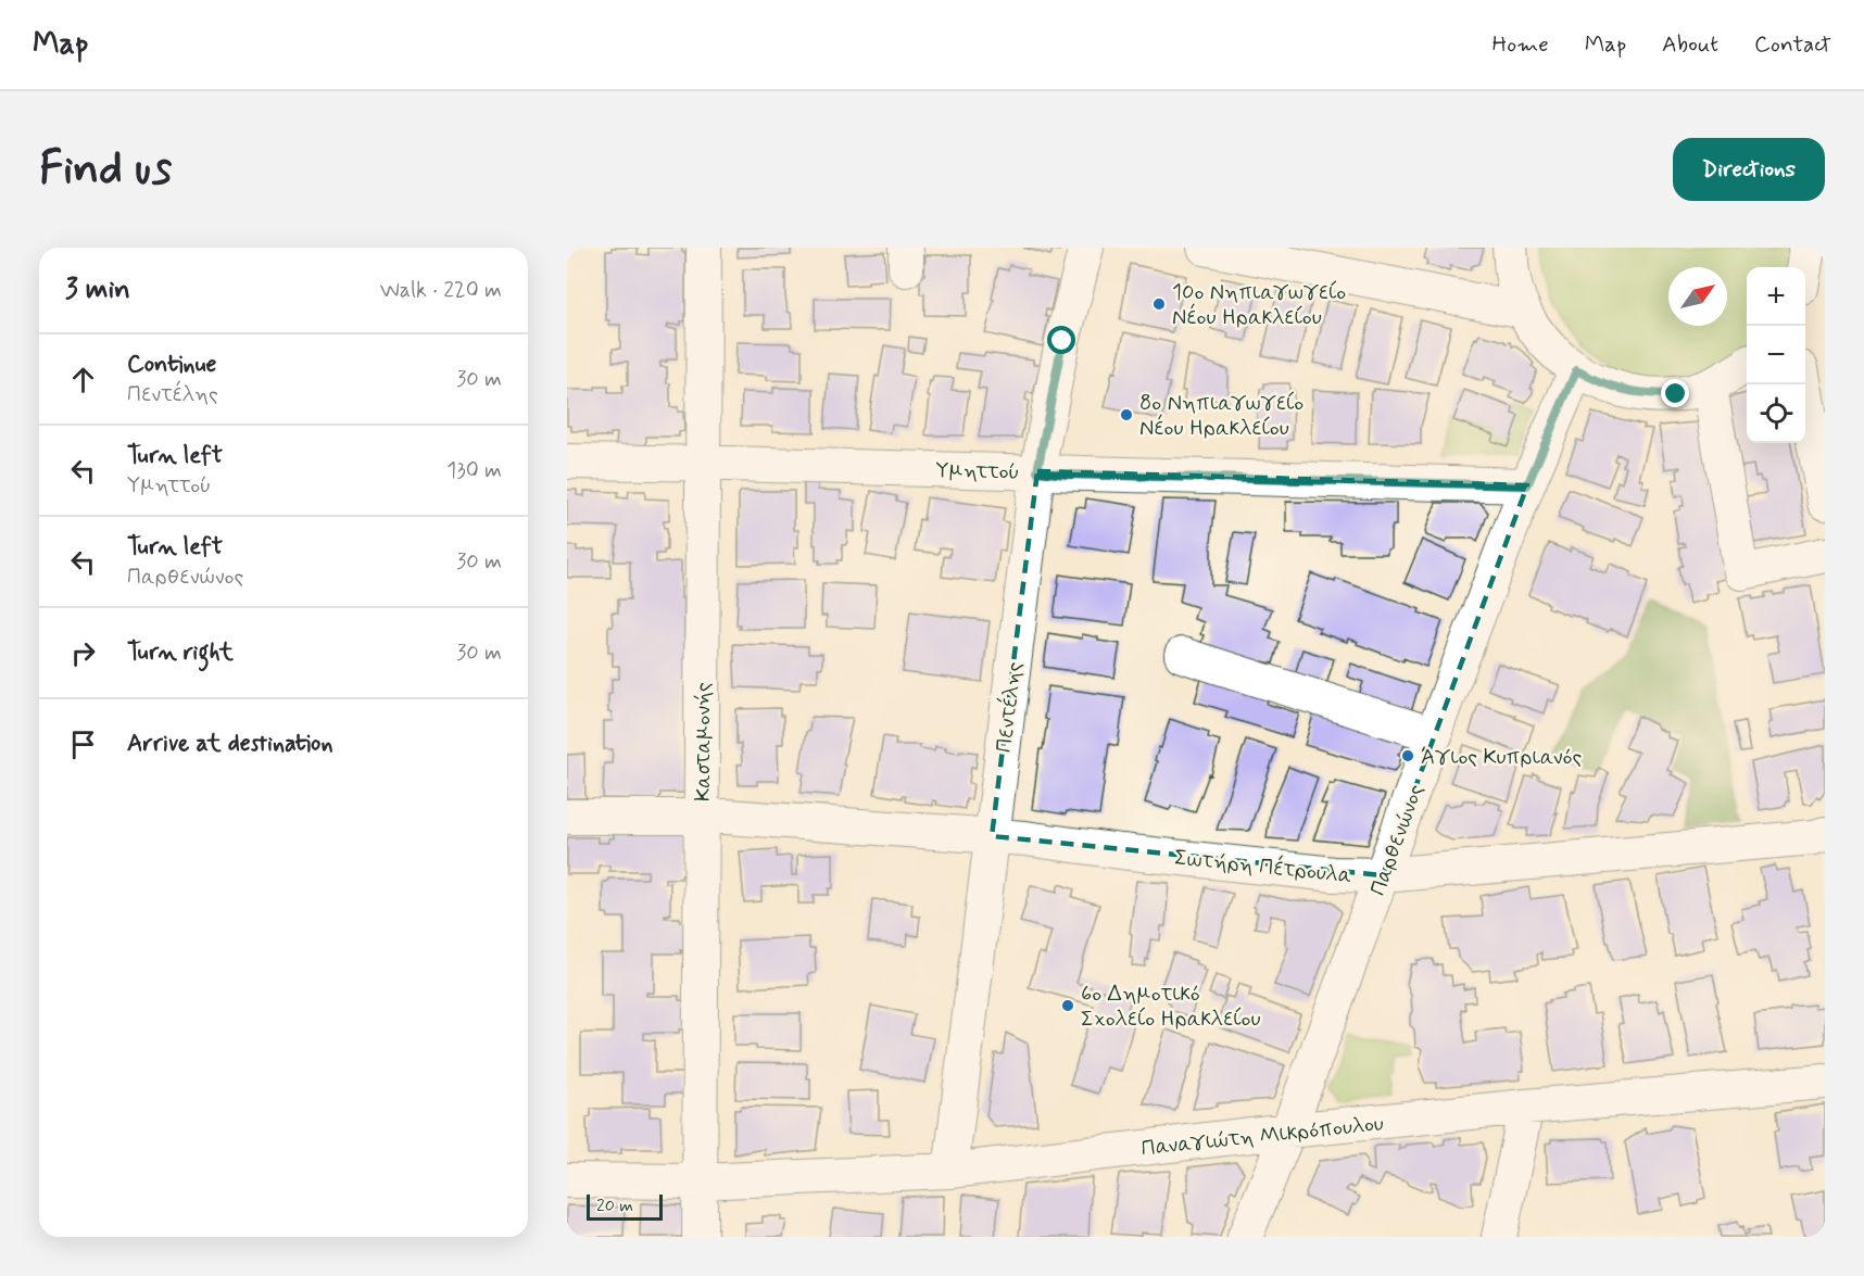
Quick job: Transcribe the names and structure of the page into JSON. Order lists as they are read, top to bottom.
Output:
{
  "streets": {
    "street": [
      "Υμηττού",
      "Πεντέλης",
      "Κασταμονής",
      "Παρθενώνος",
      "Σωτήρη Πέτρουλα",
      "Παναγιώτη Μικρόπουλου"
    ]
  },
  "crossings": [
    ["Υμηττού", "Πεντέλης"],
    ["Υμηττού", "Κασταμονής"],
    ["Υμηττού", "Παρθενώνος"],
    ["Πεντέλης", "Σωτήρη Πέτρουλα"],
    ["Πεντέλης", "Παναγιώτη Μικρόπουλου"],
    ["Κασταμονής", "Σωτήρη Πέτρουλα"],
    ["Κασταμονής", "Παναγιώτη Μικρόπουλου"],
    ["Παρθενώνος", "Σωτήρη Πέτρουλα"],
    ["Παρθενώνος", "Παναγιώτη Μικρόπουλου"]
  ],
  "places": [
    "10ο Νηπιαγωγείο Νέου Ηρακλείου",
    "8ο Νηπιαγωγείο Νέου Ηρακλείου",
    "Άγιος Κυπριανός",
    "6ο Δημοτικό Σχολείο Ηρακλείου"
  ],
  "scale_bar": "20 m",
  "north": "top right",
  "page": {
    "header": "Map",
    "nav": [
      "Home",
      "Map",
      "About",
      "Contact"
    ],
    "buttons": "Directions",
    "title": "Find us",
    "heading": ["3 min", "Walk · 220 m"],
    "map_buttons": ["+", "−"],
    "list": [
      ["Continue", "Πεντέλης", "30 m"],
      ["Turn left", "Υμηττού", "130 m"],
      ["Turn left", "Παρθενώνος", "30 m"],
      ["Turn right", "30 m"],
      "Arrive at destination"
    ],
    "scale": "20 m"
  }
}
